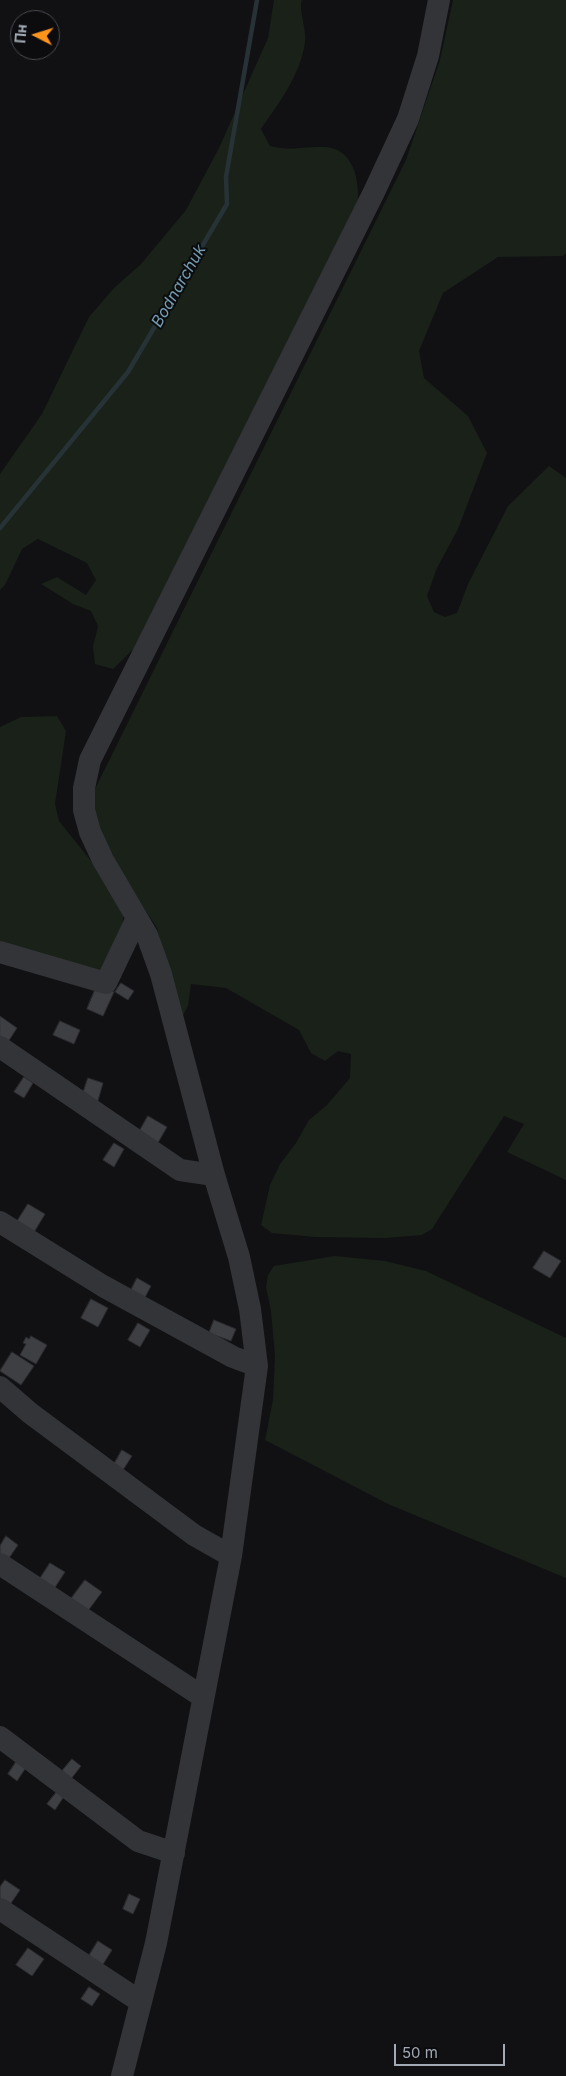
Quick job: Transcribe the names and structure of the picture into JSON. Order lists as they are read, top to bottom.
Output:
{
  "water": ["Bodnarchuk"],
  "scale_bar": "50 m",
  "north": "left"
}
